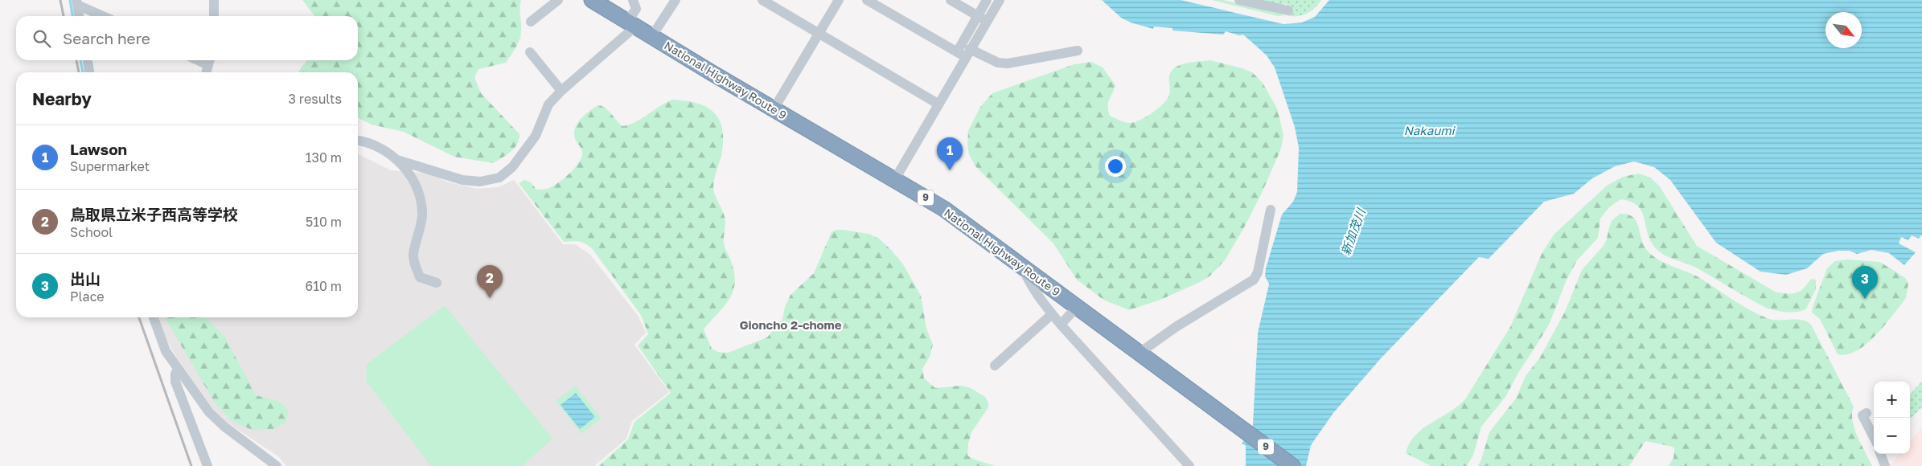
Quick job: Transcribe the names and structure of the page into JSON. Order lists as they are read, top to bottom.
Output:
{
  "streets": {
    "highway": ["National Highway Route 9", "9"]
  },
  "districts": ["Gioncho 2-chome"],
  "water": ["Nakaumi", "新加茂川"],
  "north": "bottom right",
  "page": {
    "search": "Search here",
    "heading": ["Nearby", "3 results"],
    "list": [
      {
        "mark": "1",
        "name": "Lawson",
        "note": "Supermarket",
        "value": "130 m"
      },
      {
        "mark": "2",
        "name": "鳥取県立米子西高等学校",
        "note": "School",
        "value": "510 m"
      },
      {
        "mark": "3",
        "name": "出山",
        "note": "Place",
        "value": "610 m"
      }
    ],
    "pins": ["1", "2", "3"],
    "map_buttons": ["+", "−"]
  }
}
